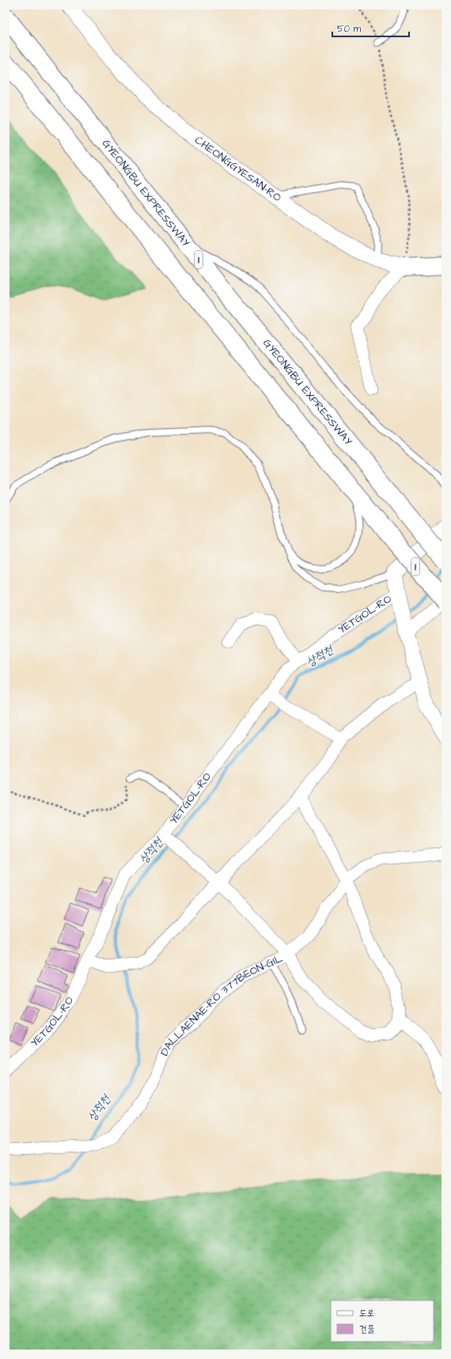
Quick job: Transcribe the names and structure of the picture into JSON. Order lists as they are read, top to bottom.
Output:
{
  "streets": {
    "main road": ["CHEONGGYESAN-RO", "GYEONGBU EXPRESSWAY", "1"],
    "street": ["YETGOL-RO", "DALLAENAE-RO 377BEON-GIL"]
  },
  "water": ["상적천"],
  "legend": ["도로", "건물"],
  "scale_bar": "50 m"
}
